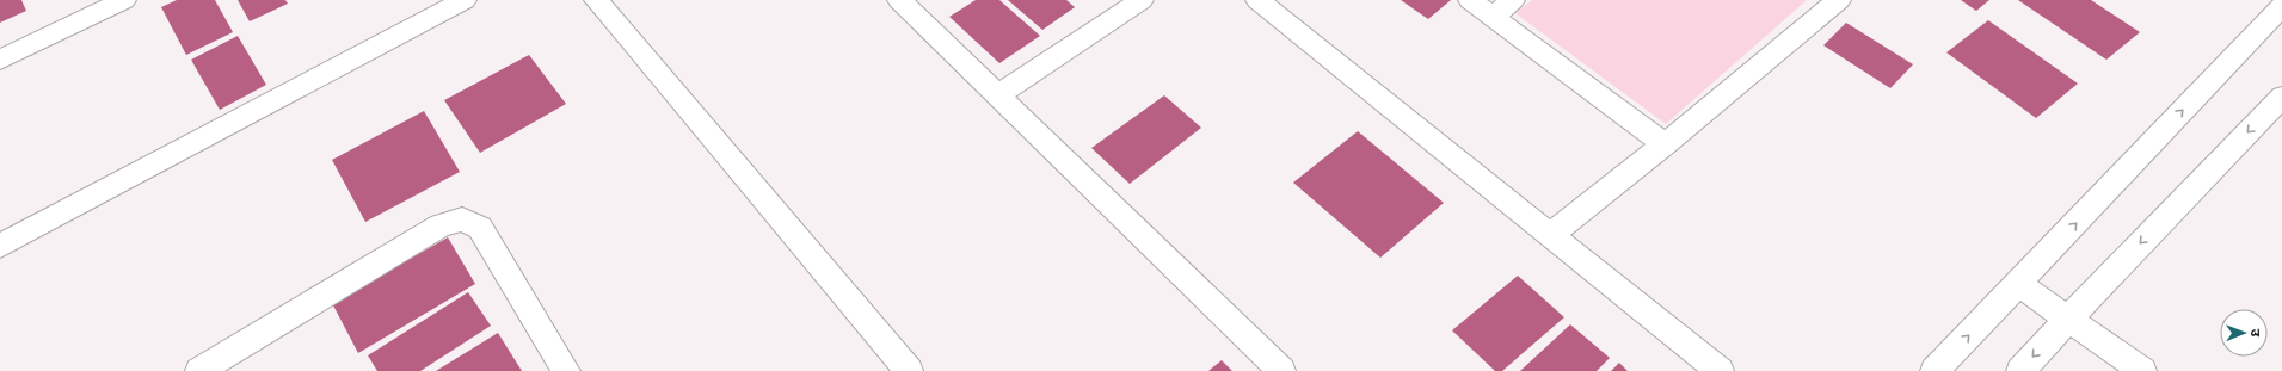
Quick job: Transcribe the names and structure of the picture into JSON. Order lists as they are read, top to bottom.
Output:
{
  "north": "right"
}
